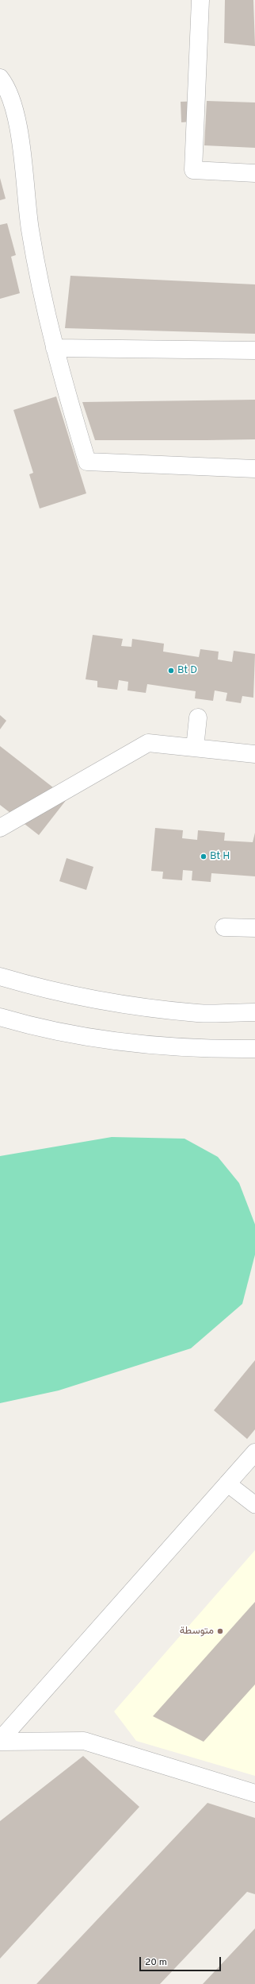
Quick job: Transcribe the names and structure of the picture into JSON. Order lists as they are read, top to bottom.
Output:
{
  "places": ["Bt D", "Bt H", "متوسطة"],
  "scale_bar": "20 m"
}
